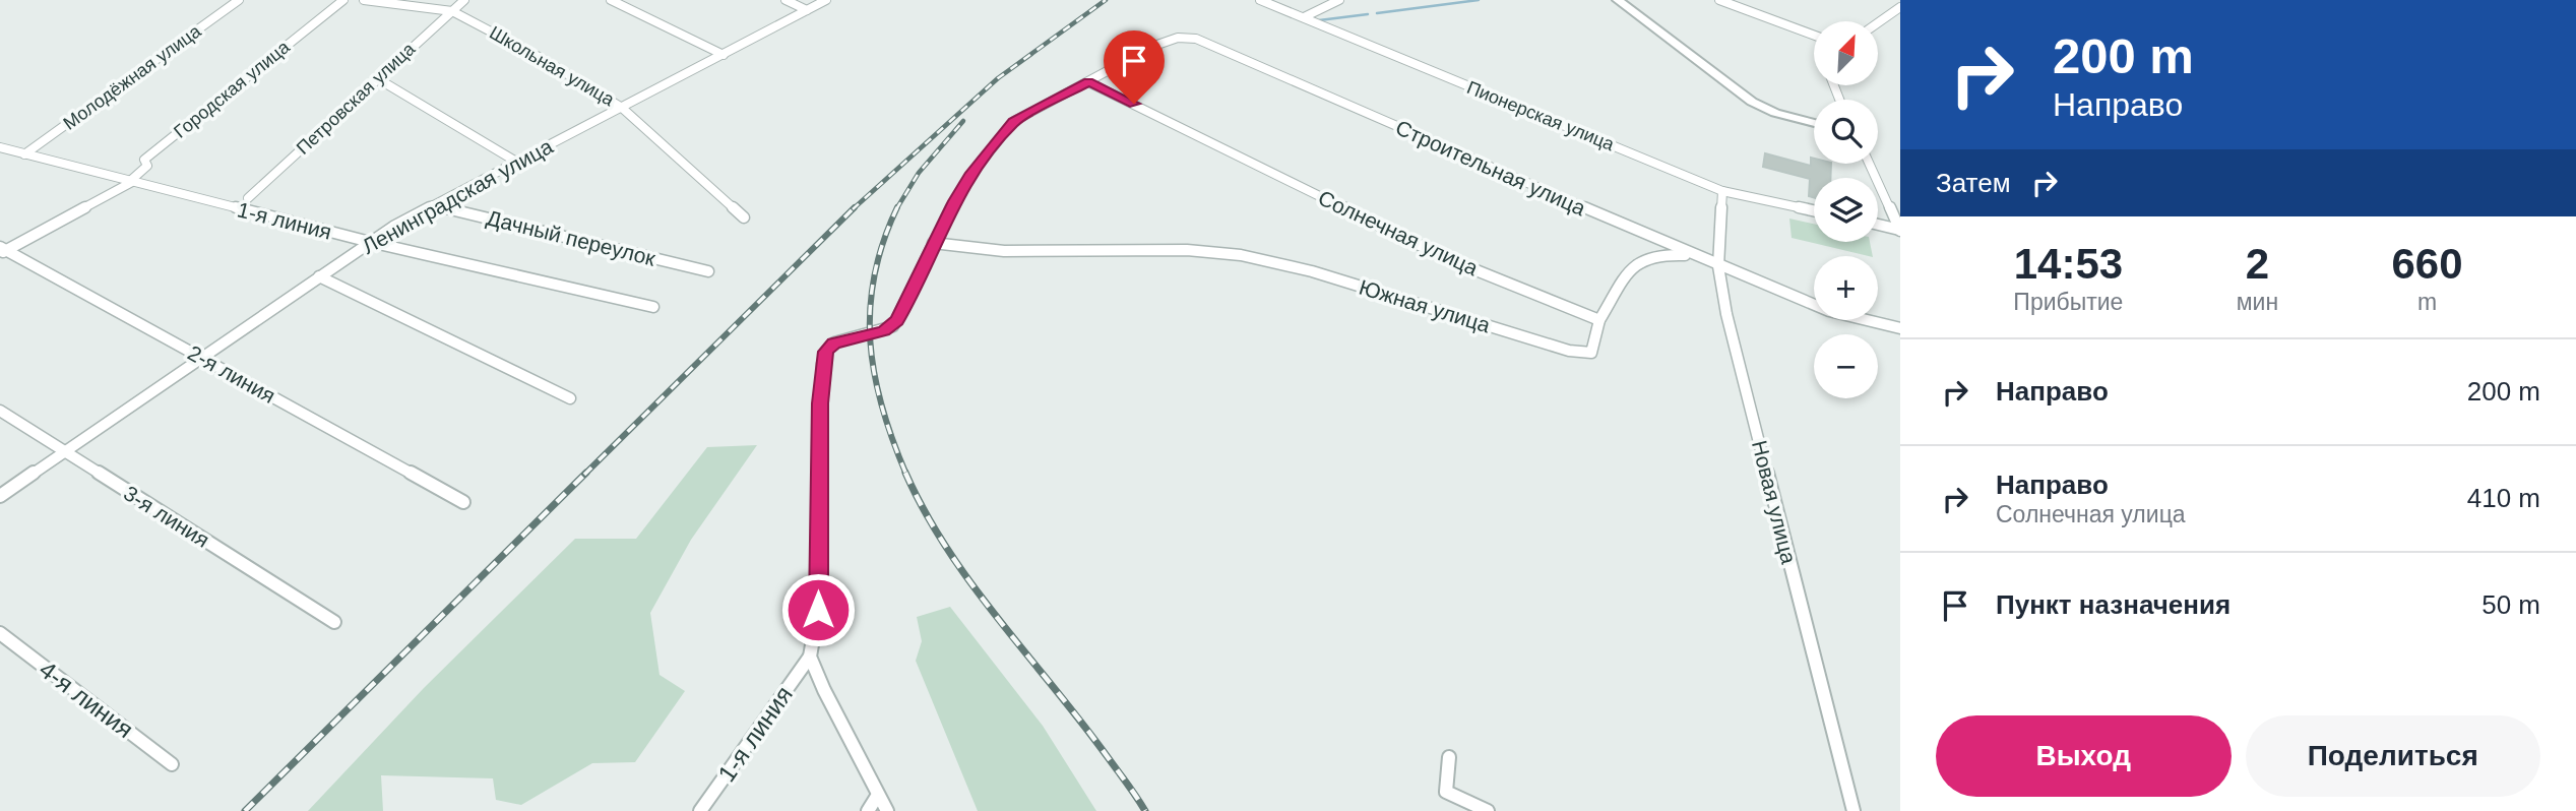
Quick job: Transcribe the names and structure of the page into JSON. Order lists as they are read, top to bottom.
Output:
{
  "streets": {
    "street": [
      "Школьная улица",
      "Молодёжная улица",
      "Городская улица",
      "Петровская улица",
      "Пионерская улица",
      "Строительная улица",
      "Ленинградская улица",
      "1-я линия",
      "Солнечная улица",
      "Дачный переулок",
      "Южная улица",
      "2-я линия",
      "Новая улица",
      "3-я линия",
      "4-я линия"
    ]
  },
  "crossings": [
    ["Школьная улица", "Петровская улица"],
    ["Школьная улица", "Ленинградская улица"],
    ["Молодёжная улица", "1-я линия"],
    ["Городская улица", "1-я линия"],
    ["Пионерская улица", "Новая улица"],
    ["Строительная улица", "1-я линия"],
    ["Строительная улица", "Солнечная улица"],
    ["Строительная улица", "Южная улица"],
    ["Строительная улица", "Новая улица"],
    ["Ленинградская улица", "1-я линия"],
    ["Ленинградская улица", "Дачный переулок"],
    ["Ленинградская улица", "2-я линия"],
    ["Ленинградская улица", "3-я линия"],
    ["Солнечная улица", "Южная улица"]
  ],
  "north": "top right",
  "page": {
    "turn": ["200 m", "Направо"],
    "map_buttons": ["+", "−"],
    "then": "Затем",
    "eta": [
      "14:53",
      "Прибытие",
      "2",
      "мин",
      "660",
      "m"
    ],
    "list": [
      {
        "name": "Направо",
        "value": "200 m"
      },
      {
        "name": "Направо",
        "note": "Солнечная улица",
        "value": "410 m"
      },
      {
        "name": "Пункт назначения",
        "value": "50 m"
      }
    ],
    "buttons": ["Выход", "Поделиться"]
  }
}
